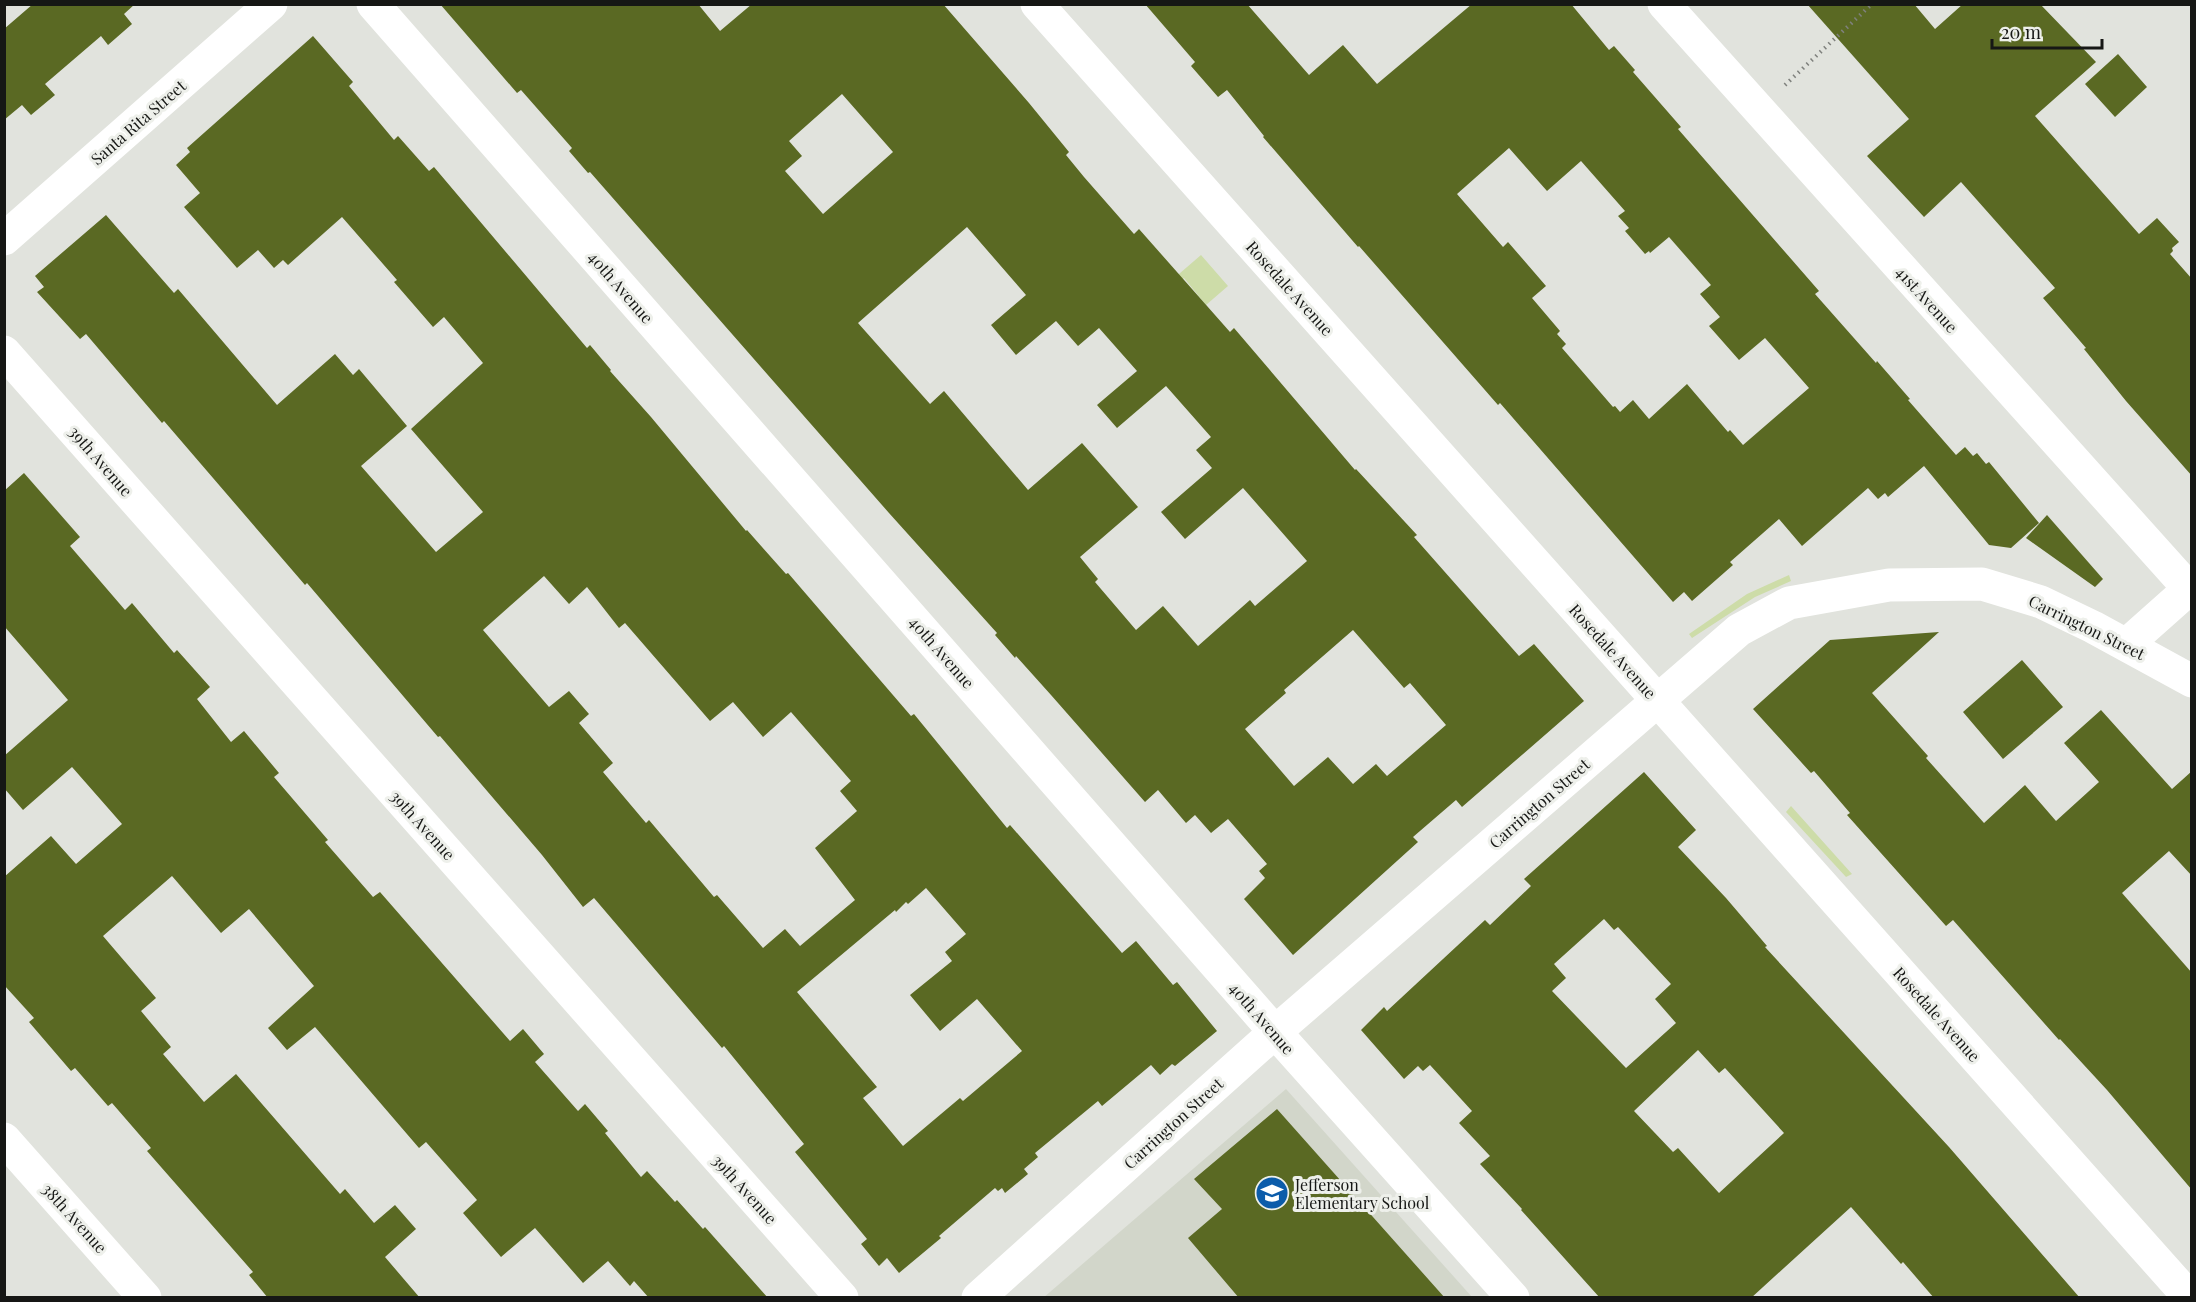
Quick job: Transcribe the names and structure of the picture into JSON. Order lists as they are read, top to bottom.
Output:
{
  "streets": {
    "street": [
      "Santa Rita Street",
      "40th Avenue",
      "Rosedale Avenue",
      "41st Avenue",
      "39th Avenue",
      "Carrington Street",
      "38th Avenue"
    ]
  },
  "crossings": [
    ["40th Avenue", "Carrington Street"],
    ["Rosedale Avenue", "Carrington Street"]
  ],
  "places": {
    "school or university": ["Jefferson Elementary School"]
  },
  "scale_bar": "20 m"
}
